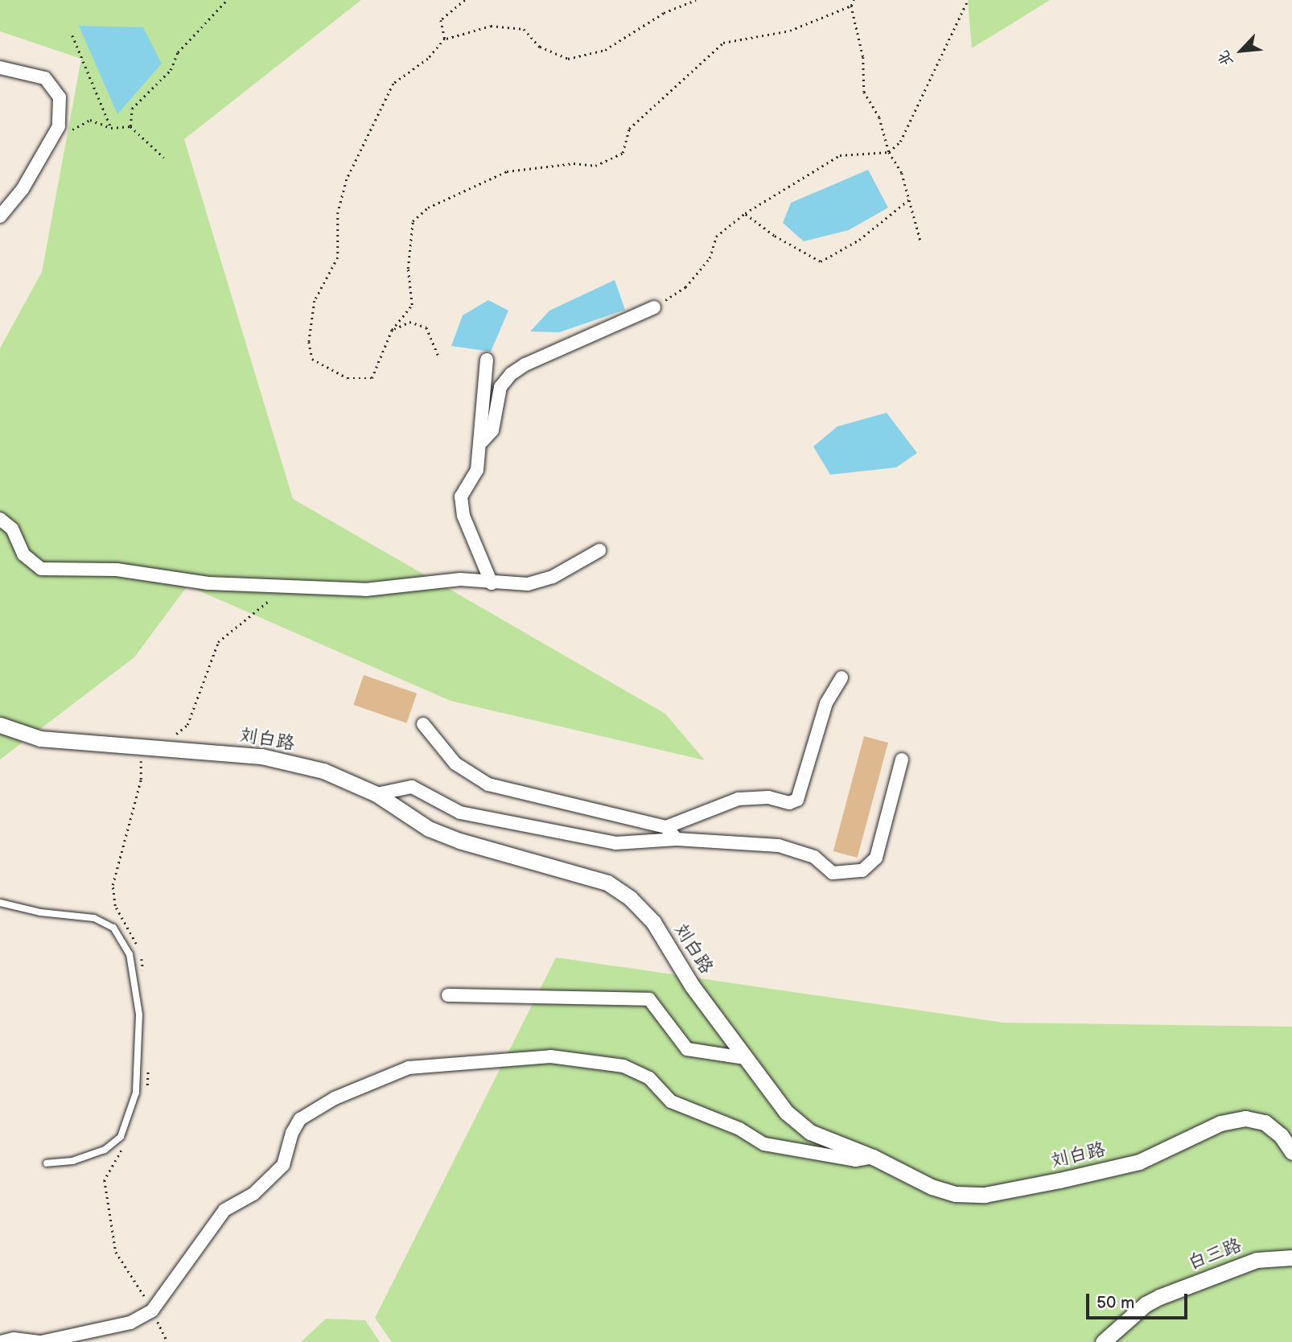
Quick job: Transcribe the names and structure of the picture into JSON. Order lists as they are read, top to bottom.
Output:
{
  "streets": {
    "street": ["刘白路", "白三路"]
  },
  "scale_bar": "50 m",
  "north": "bottom left"
}
